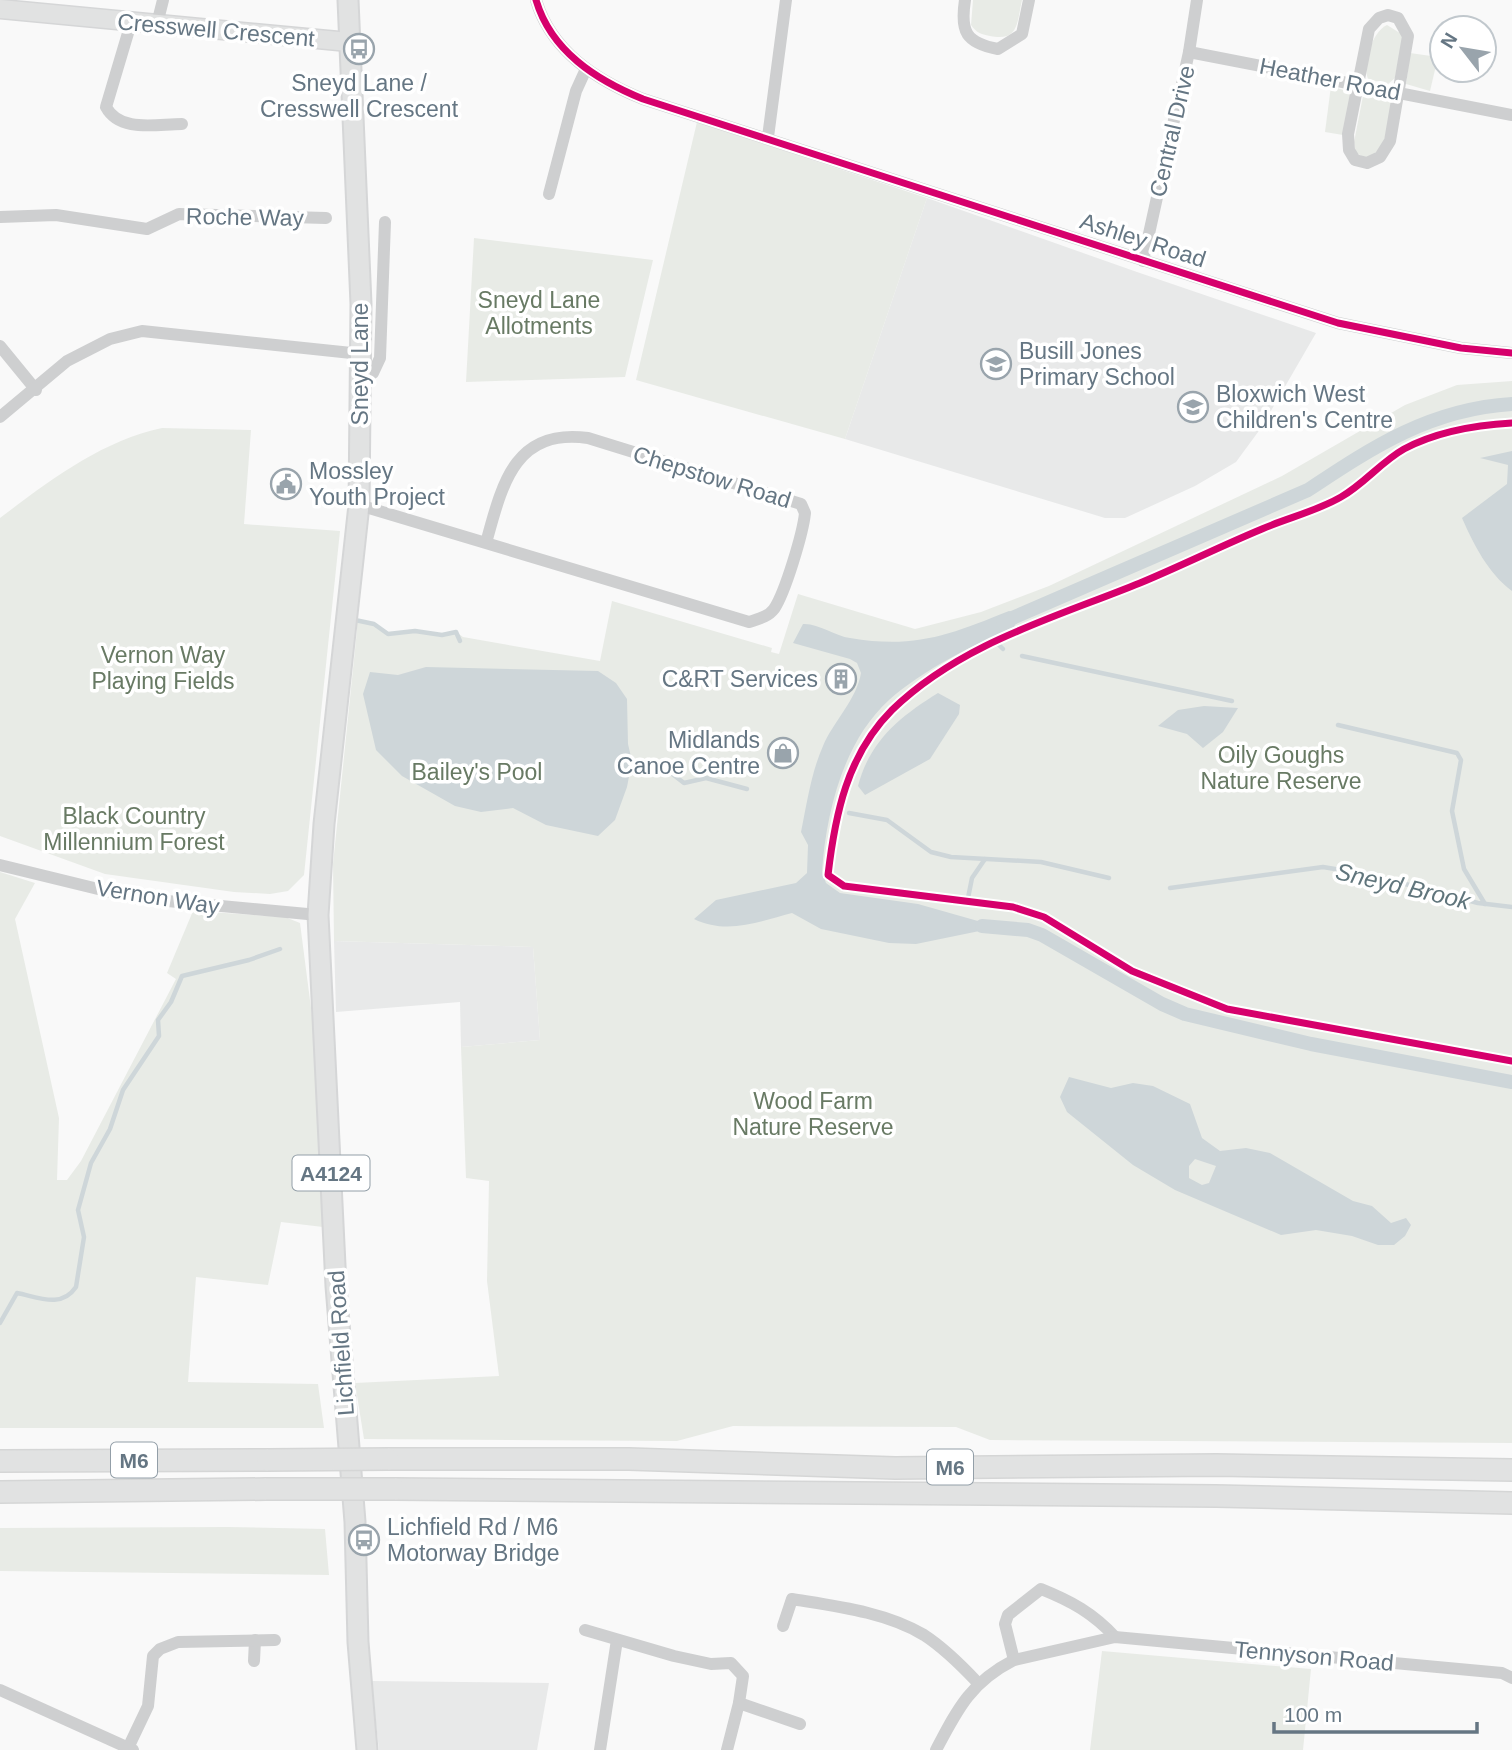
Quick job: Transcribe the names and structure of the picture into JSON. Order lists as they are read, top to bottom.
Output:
{
  "streets": {
    "highway": ["M6"],
    "main road": ["Sneyd Lane", "A4124", "Lichfield Road"],
    "street": [
      "Cresswell Crescent",
      "Heather Road",
      "Central Drive",
      "Roche Way",
      "Ashley Road",
      "Chepstow Road",
      "Vernon Way",
      "Tennyson Road"
    ]
  },
  "crossings": [
    ["Cresswell Crescent", "Sneyd Lane"],
    ["Heather Road", "Central Drive"],
    ["Central Drive", "Ashley Road"],
    ["Sneyd Lane", "Chepstow Road"],
    ["Sneyd Lane", "Vernon Way"],
    ["Sneyd Lane", "Lichfield Road"]
  ],
  "water": ["Sneyd Brook"],
  "parks": [
    "Sneyd Lane Allotments",
    "Vernon Way Playing Fields",
    "Oily Goughs Nature Reserve",
    "Bailey's Pool",
    "Black Country Millennium Forest",
    "Wood Farm Nature Reserve"
  ],
  "places": {
    "bus stop": ["Sneyd Lane / Cresswell Crescent", "Lichfield Rd / M6 Motorway Bridge"],
    "school or university": ["Busill Jones Primary School", "Bloxwich West Children's Centre"],
    "public building": ["Mossley Youth Project"],
    "building": ["C&RT Services"],
    "shop": ["Midlands Canoe Centre"]
  },
  "scale_bar": "100 m",
  "north": "top left"
}
